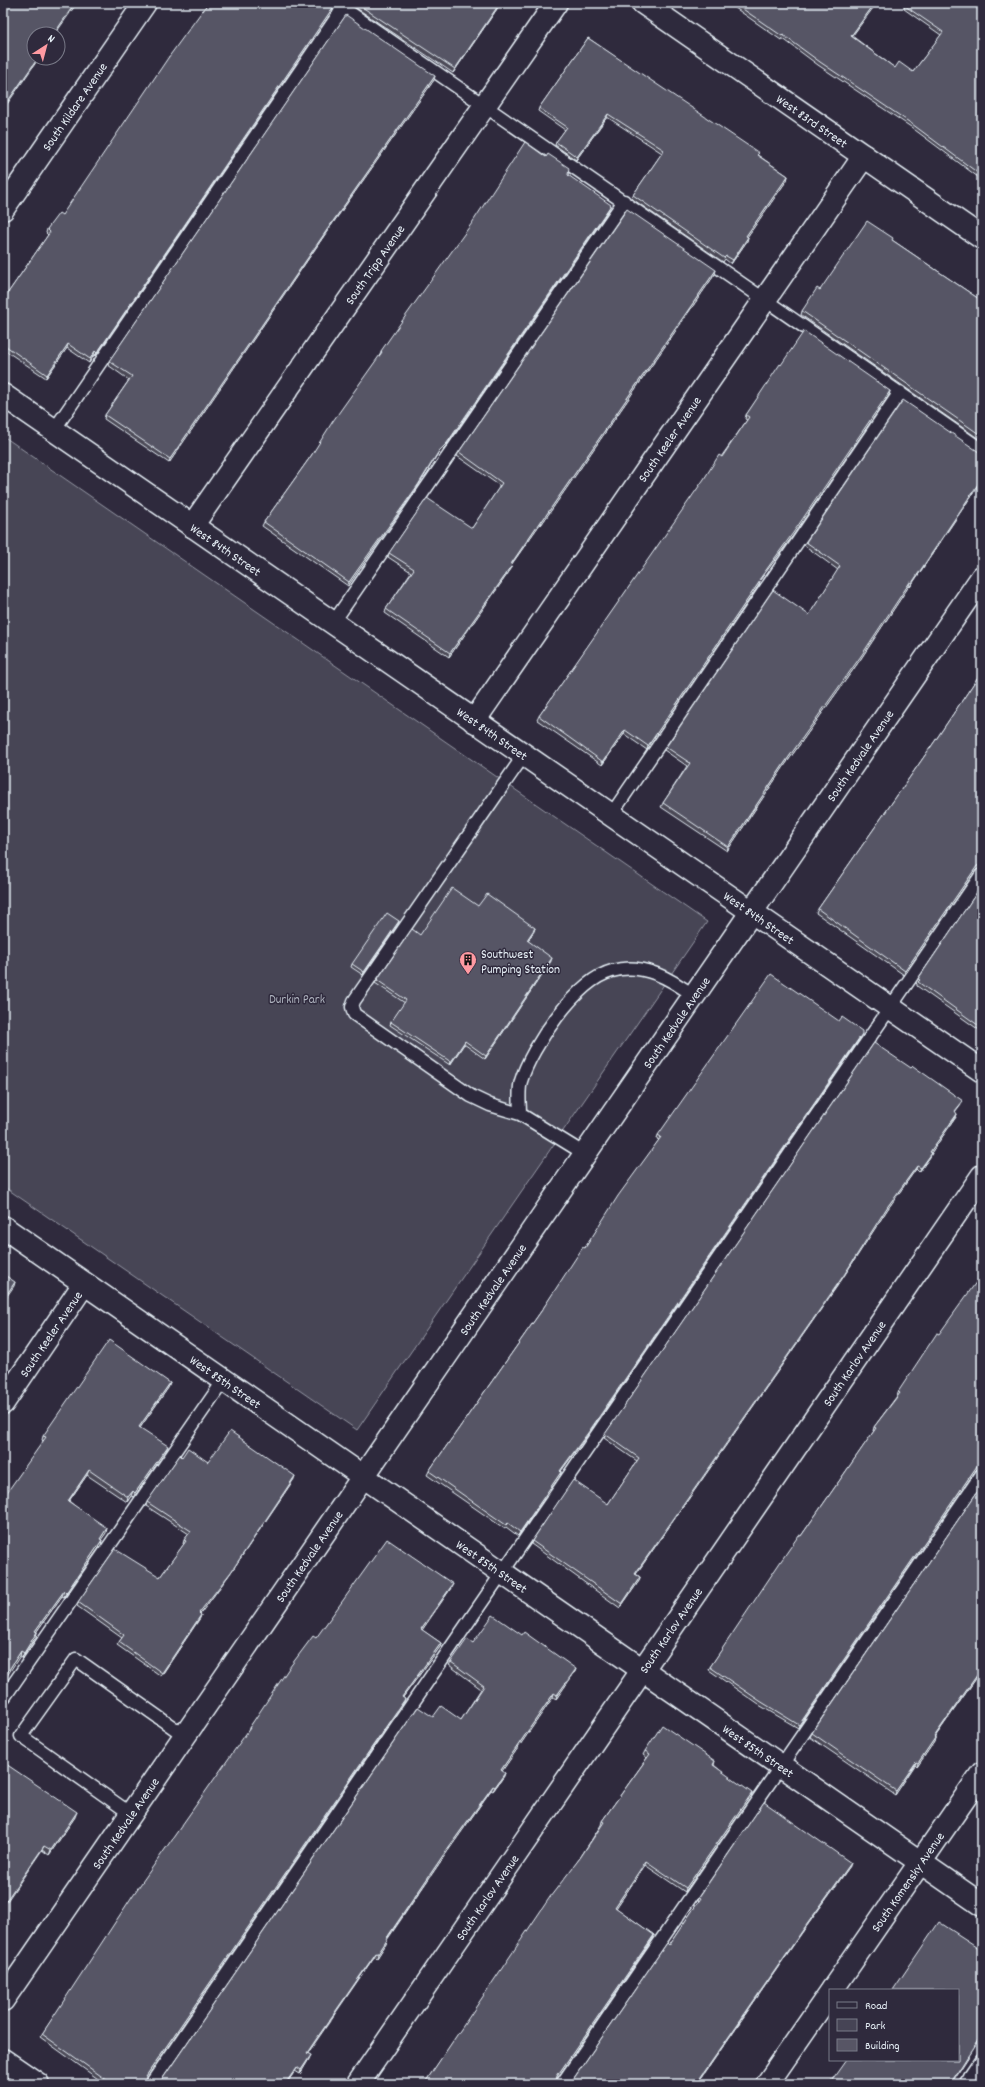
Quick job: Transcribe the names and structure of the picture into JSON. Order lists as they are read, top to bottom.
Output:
{
  "streets": {
    "street": [
      "South Kildare Avenue",
      "West 83rd Street",
      "South Tripp Avenue",
      "South Keeler Avenue",
      "West 84th Street",
      "South Kedvale Avenue",
      "South Karlov Avenue",
      "West 85th Street",
      "South Komensky Avenue"
    ]
  },
  "crossings": [
    ["West 83rd Street", "South Keeler Avenue"],
    ["South Tripp Avenue", "West 84th Street"],
    ["South Keeler Avenue", "West 84th Street"],
    ["South Keeler Avenue", "West 85th Street"],
    ["West 84th Street", "South Kedvale Avenue"],
    ["South Kedvale Avenue", "West 85th Street"],
    ["South Karlov Avenue", "West 85th Street"],
    ["West 85th Street", "South Komensky Avenue"]
  ],
  "parks": ["Durkin Park"],
  "places": {
    "building": ["Southwest Pumping Station"]
  },
  "legend": ["Road", "Park", "Building"],
  "north": "top right"
}
